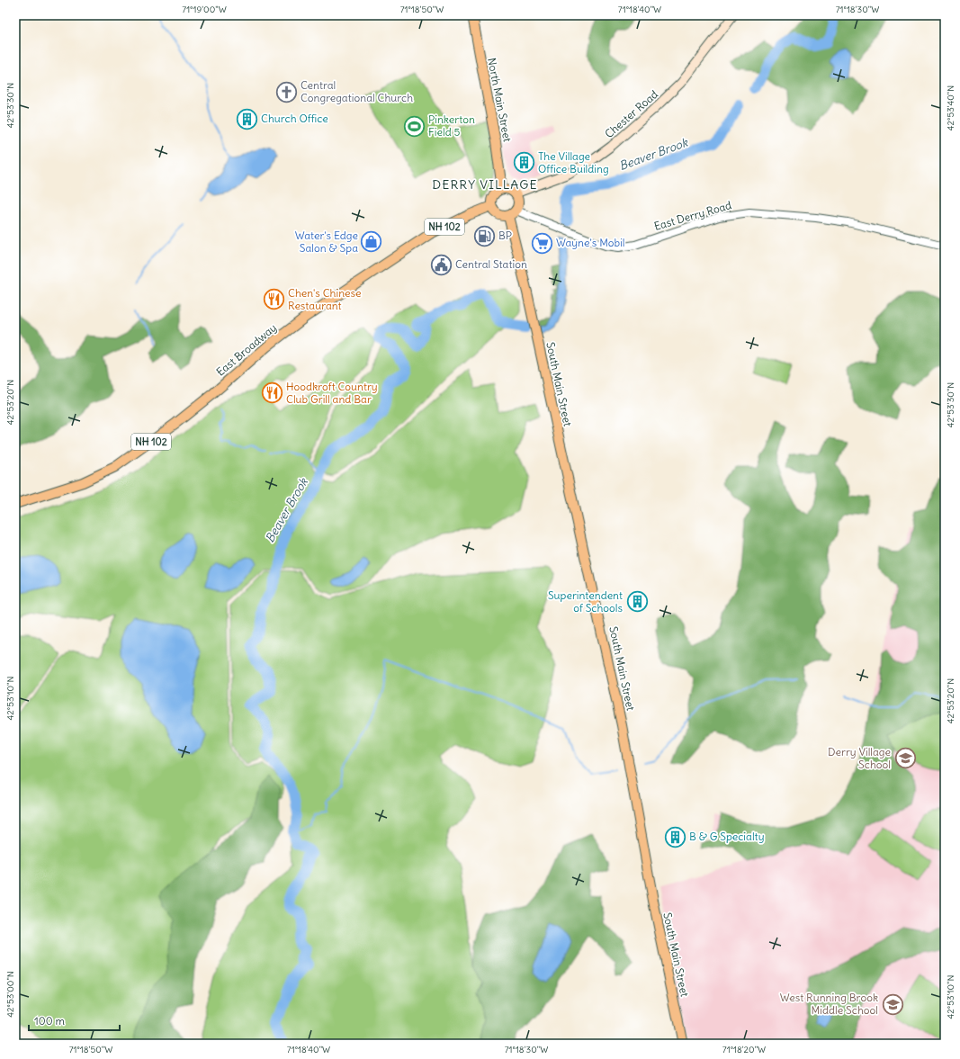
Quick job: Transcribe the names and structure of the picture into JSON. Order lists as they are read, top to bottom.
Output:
{
  "streets": {
    "main road": [
      "North Main Street",
      "Chester Road",
      "NH 102",
      "East Broadway",
      "South Main Street"
    ],
    "street": ["East Derry Road"]
  },
  "crossings": [
    ["North Main Street", "Chester Road"],
    ["North Main Street", "East Derry Road"],
    ["North Main Street", "East Broadway"],
    ["North Main Street", "South Main Street"],
    ["Chester Road", "East Derry Road"],
    ["Chester Road", "East Broadway"],
    ["Chester Road", "South Main Street"],
    ["East Derry Road", "East Broadway"],
    ["East Derry Road", "South Main Street"],
    ["East Broadway", "South Main Street"]
  ],
  "districts": ["DERRY VILLAGE"],
  "water": ["Beaver Brook"],
  "places": {
    "church": ["Central Congregational Church"],
    "building": [
      "Church Office",
      "The Village Office Building",
      "Superintendent of Schools",
      "B & G Specialty"
    ],
    "sports": ["Pinkerton Field 5"],
    "fuel station": ["BP"],
    "shop": ["Water's Edge Salon & Spa"],
    "supermarket": ["Wayne's Mobil"],
    "public building": ["Central Station"],
    "restaurant": ["Chen's Chinese Restaurant", "Hoodkroft Country Club Grill and Bar"],
    "school or university": ["Derry Village School", "West Running Brook Middle School"]
  },
  "scale_bar": "100 m",
  "coordinates": [
    "71°19'00\"W",
    "71°18'50\"W",
    "71°18'40\"W",
    "71°18'30\"W",
    "42°53'30\"N",
    "42°53'40\"N",
    "42°53'20\"N",
    "42°53'10\"N",
    "42°53'00\"N",
    "71°18'20\"W"
  ]
}
